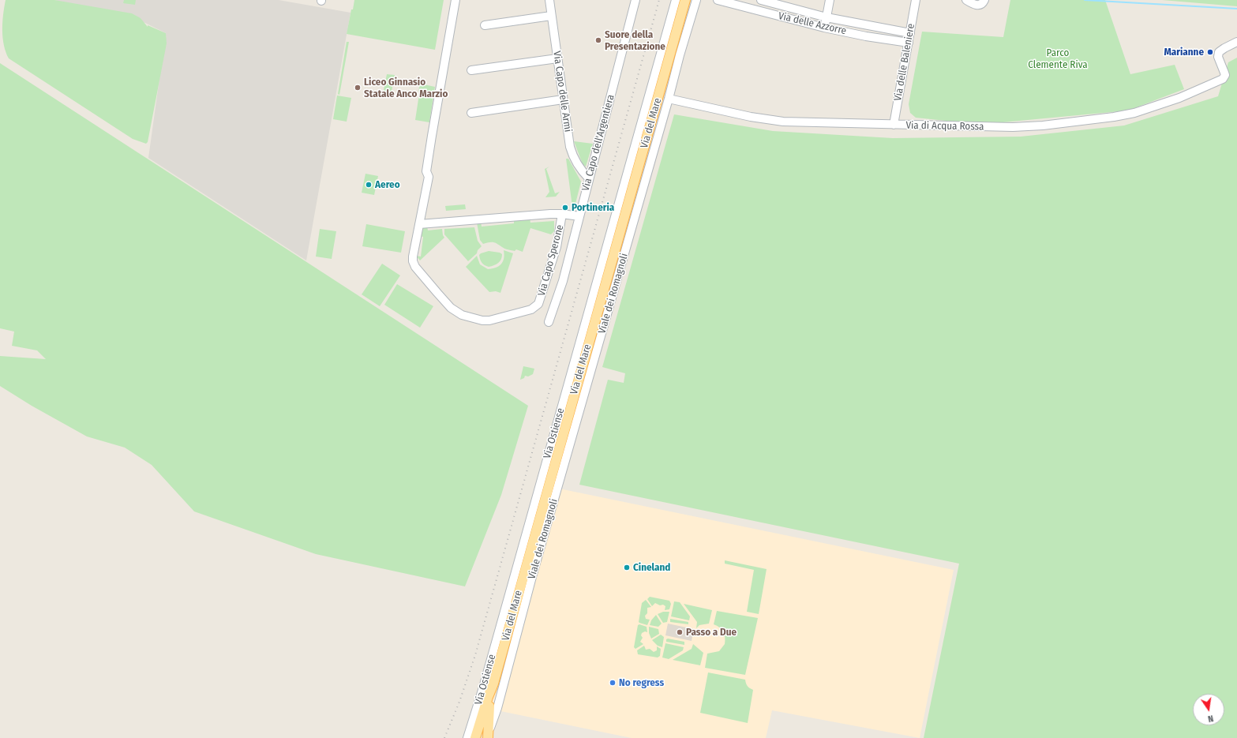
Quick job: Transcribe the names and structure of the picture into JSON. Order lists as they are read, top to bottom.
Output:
{
  "streets": {
    "main road": ["Via del Mare", "Viale dei Romagnoli"],
    "street": [
      "Via delle Azzorre",
      "Via delle Baleniere",
      "Via Capo delle Armi",
      "Via di Acqua Rossa",
      "Via Capo dell'Argentiera",
      "Via Capo Sperone",
      "Via Ostiense"
    ]
  },
  "crossings": [
    ["Via delle Azzorre", "Via delle Baleniere"],
    ["Via delle Baleniere", "Via di Acqua Rossa"],
    ["Via Capo delle Armi", "Via Capo dell'Argentiera"],
    ["Via del Mare", "Viale dei Romagnoli"],
    ["Via di Acqua Rossa", "Viale dei Romagnoli"],
    ["Via Capo dell'Argentiera", "Via Capo Sperone"]
  ],
  "parks": ["Parco Clemente Riva"],
  "places": [
    "Suore della Presentazione",
    "Marianne",
    "Liceo Ginnasio Statale Anco Marzio",
    "Aereo",
    "Portineria",
    "Cineland",
    "Passo a Due",
    "No regress"
  ],
  "north": "bottom"
}
